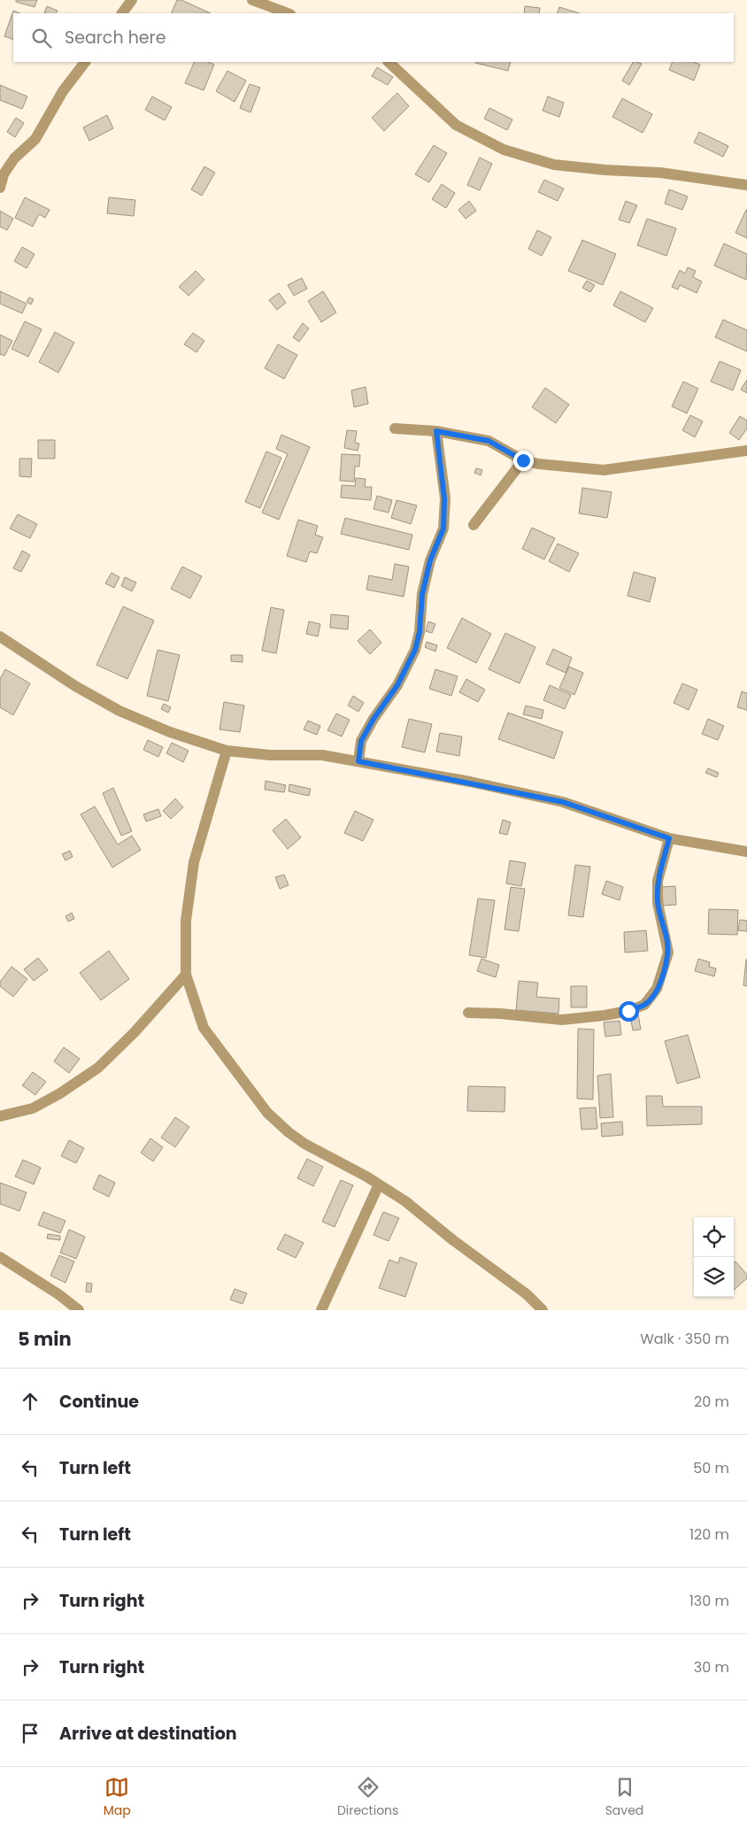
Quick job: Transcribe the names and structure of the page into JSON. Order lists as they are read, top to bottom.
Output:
{
  "page": {
    "search": "Search here",
    "heading": ["5 min", "Walk · 350 m"],
    "list": [
      ["Continue", "20 m"],
      ["Turn left", "50 m"],
      ["Turn left", "120 m"],
      ["Turn right", "130 m"],
      ["Turn right", "30 m"],
      "Arrive at destination"
    ],
    "nav": ["Map", "Directions", "Saved"]
  }
}
